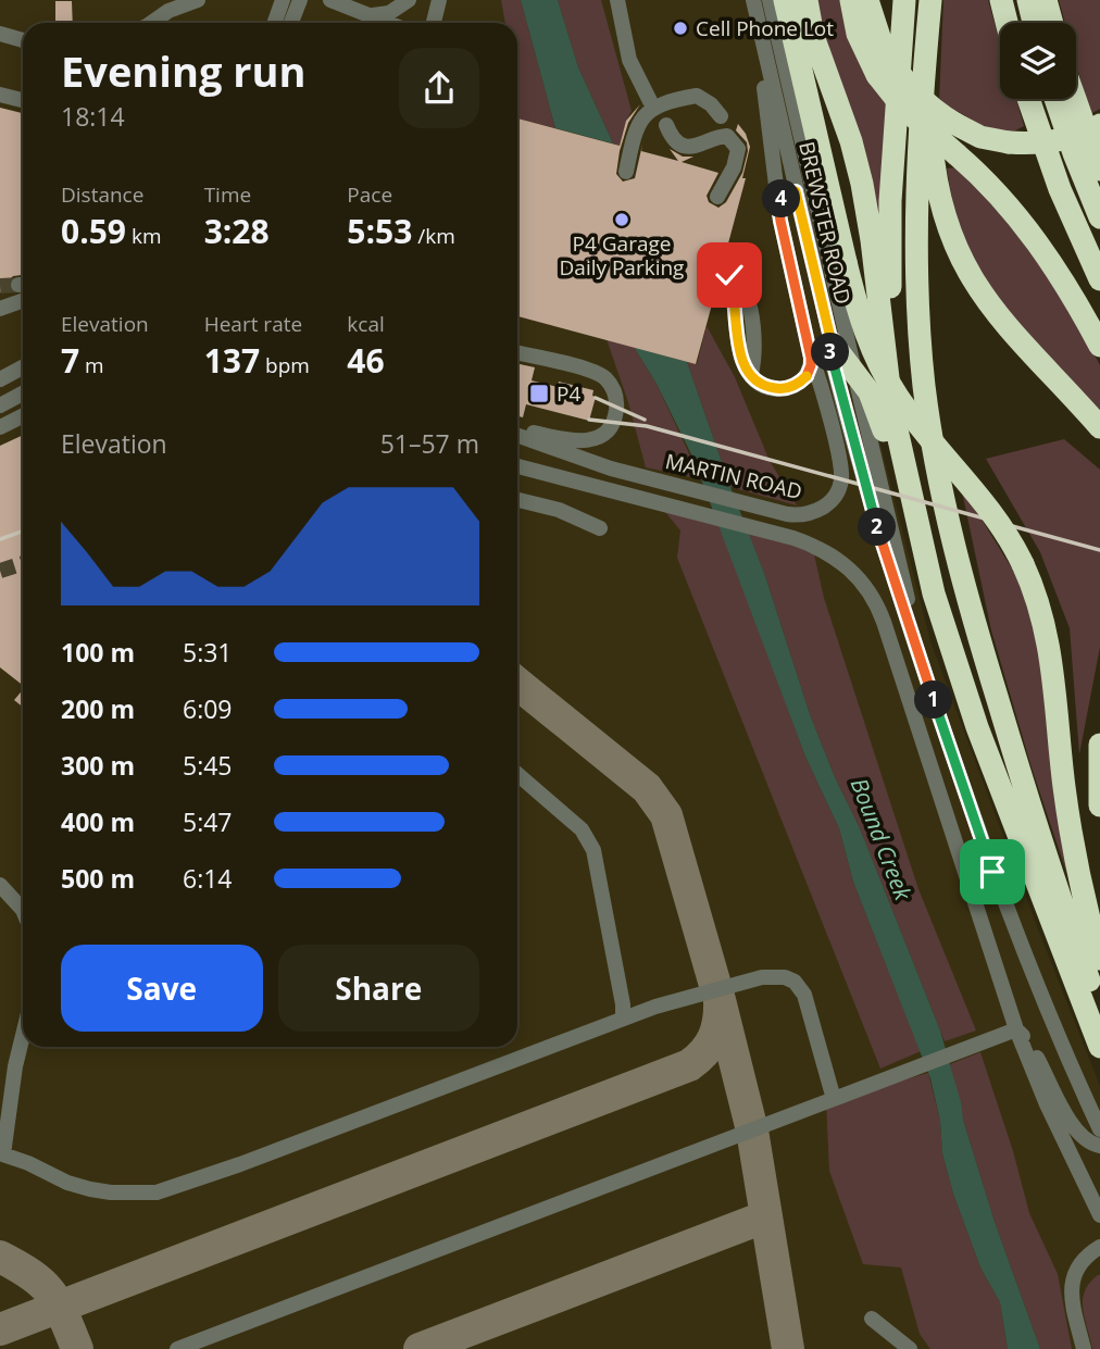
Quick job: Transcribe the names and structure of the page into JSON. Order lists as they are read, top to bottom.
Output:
{
  "streets": {
    "street": ["BREWSTER ROAD", "MARTIN ROAD"]
  },
  "crossings": [
    ["BREWSTER ROAD", "MARTIN ROAD"]
  ],
  "water": ["Bound Creek"],
  "places": {
    "other": ["Cell Phone Lot", "P4 Garage Daily Parking"],
    "transit": ["P4"]
  },
  "page": {
    "heading": ["Evening run", "18:14"],
    "stats": [
      ["Distance", "0.59 km"],
      ["Time", "3:28"],
      ["Pace", "5:53 /km"],
      ["Elevation", "7 m"],
      ["Heart rate", "137 bpm"],
      ["kcal", "46"]
    ],
    "pins": [
      "4",
      "3",
      "2",
      "1"
    ],
    "chart": ["Elevation", "51–57 m"],
    "list": [
      {
        "name": "100 m",
        "note": "5:31"
      },
      {
        "name": "200 m",
        "note": "6:09"
      },
      {
        "name": "300 m",
        "note": "5:45"
      },
      {
        "name": "400 m",
        "note": "5:47"
      },
      {
        "name": "500 m",
        "note": "6:14"
      }
    ],
    "buttons": ["Save", "Share"]
  }
}
